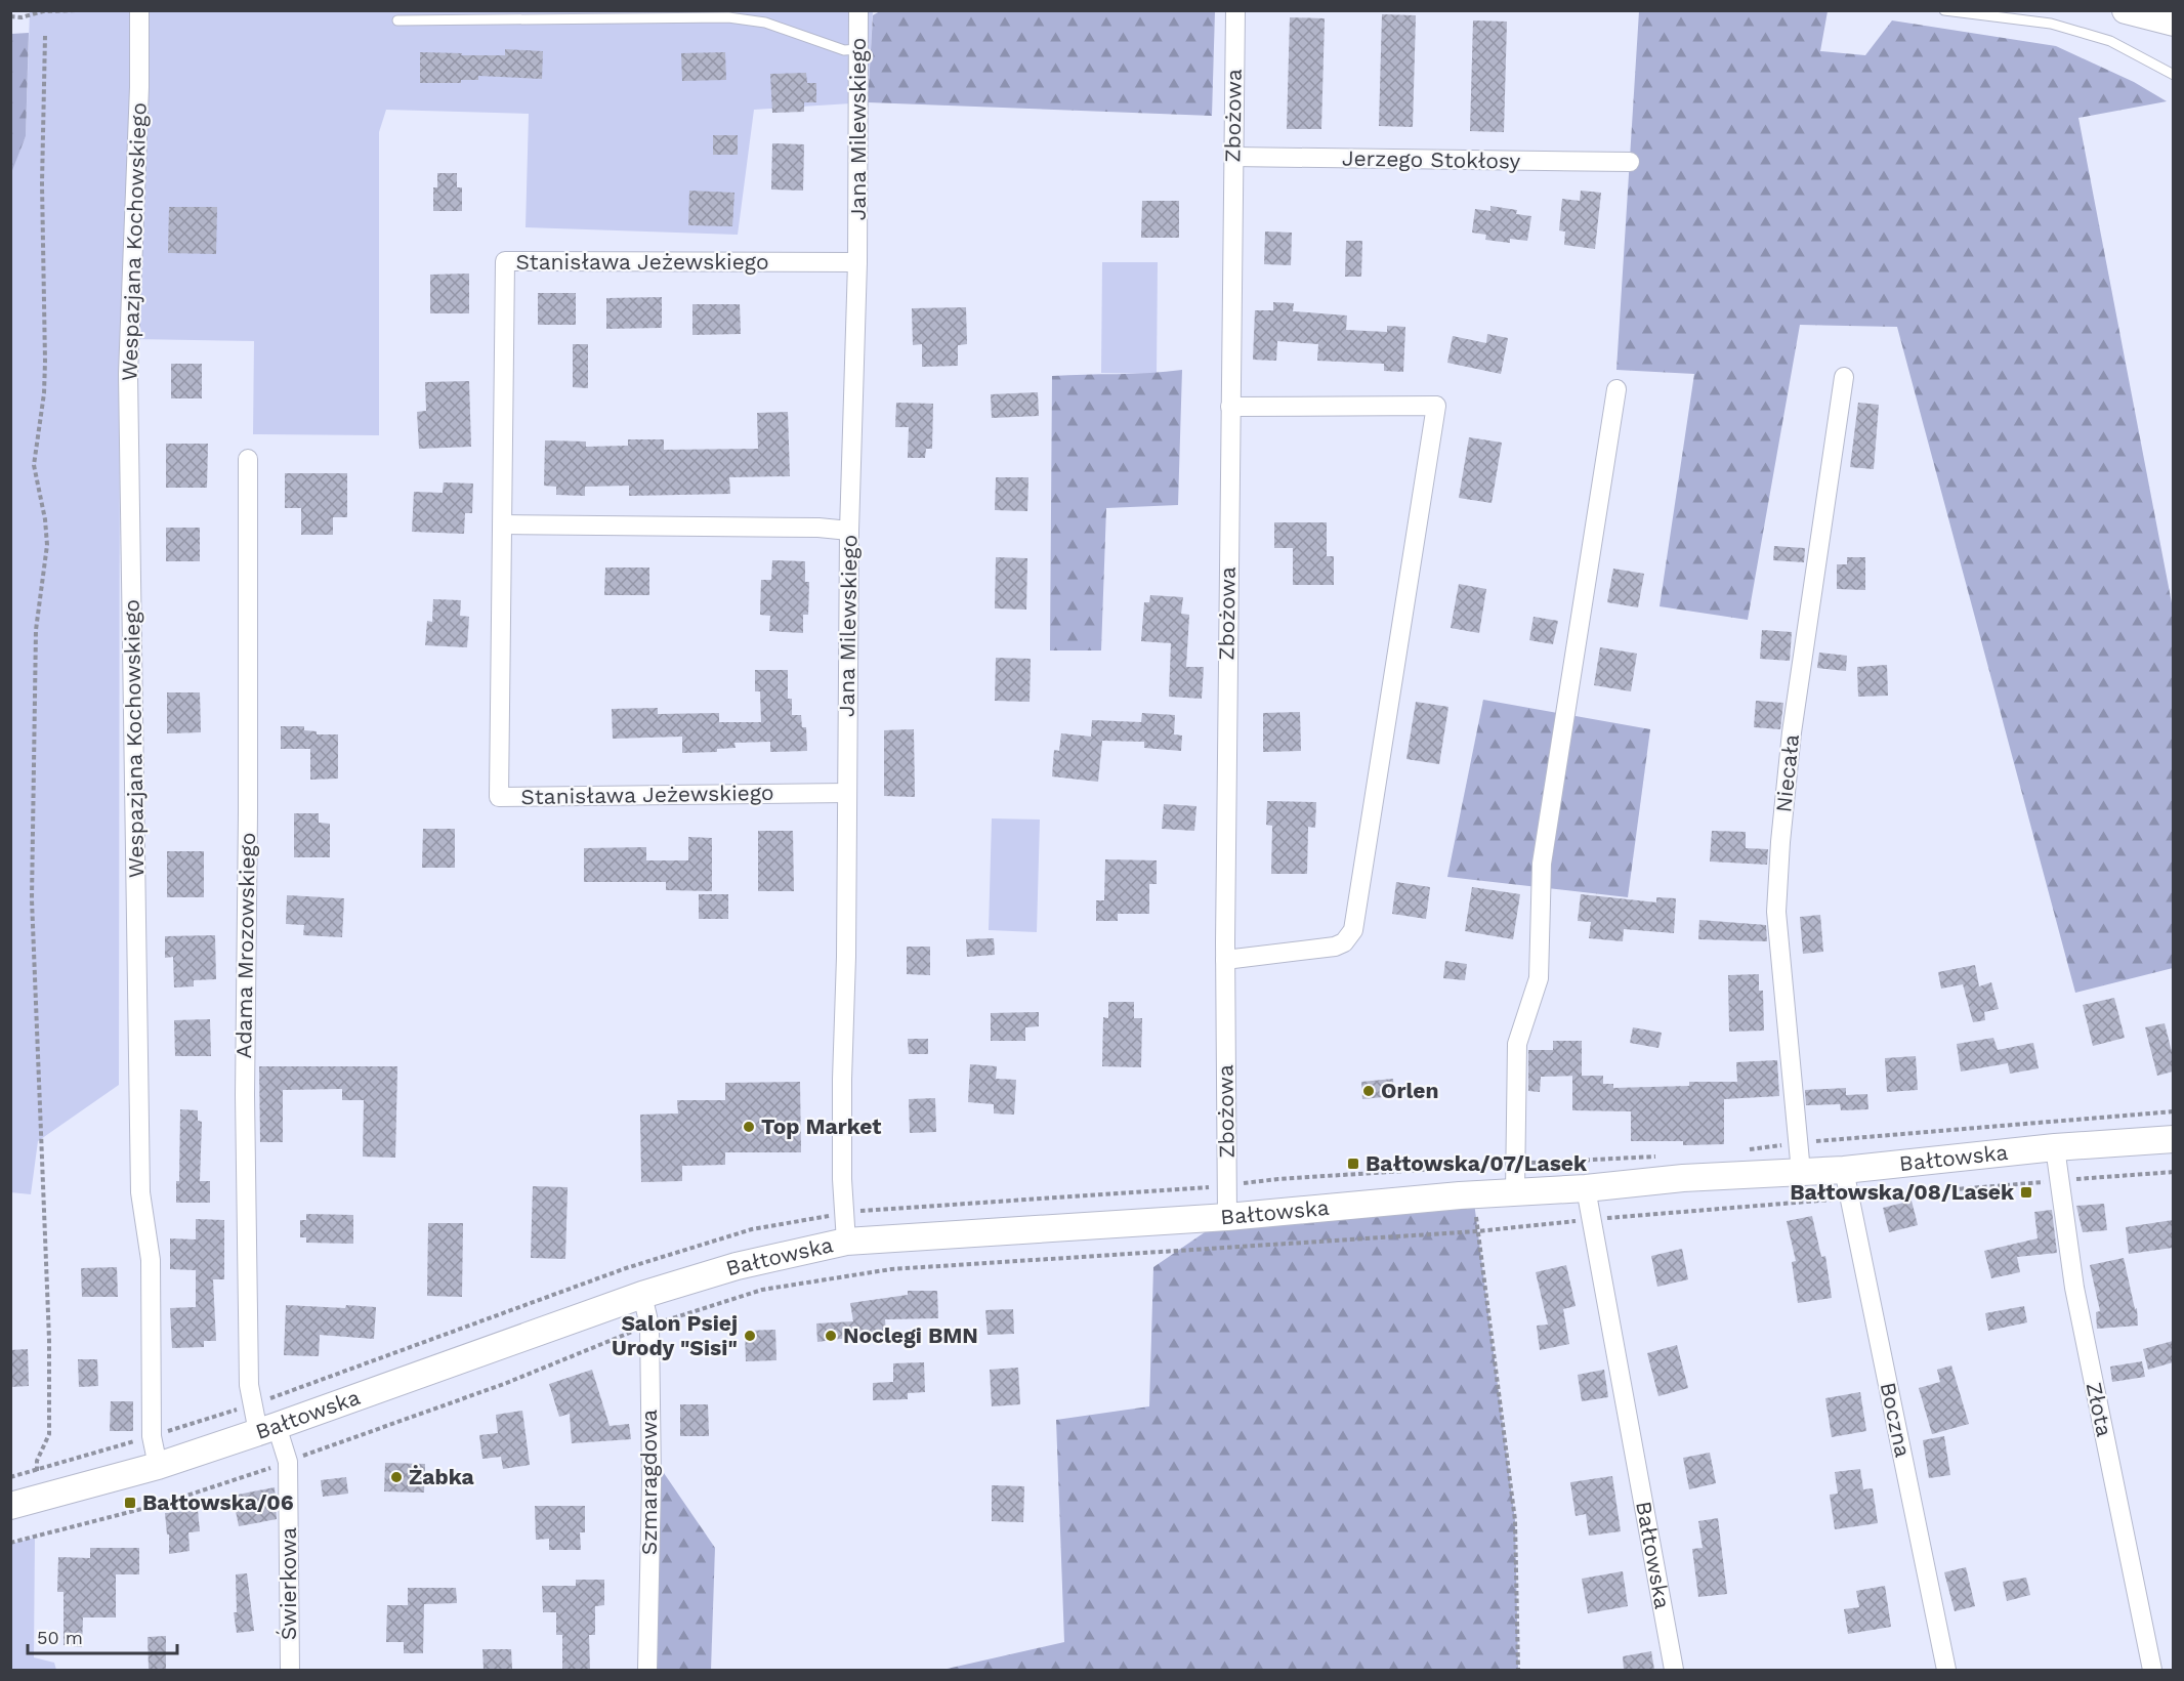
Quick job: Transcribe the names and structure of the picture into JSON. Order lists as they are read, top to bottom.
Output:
{
  "streets": {
    "main road": ["Bałtowska"],
    "street": [
      "Zbożowa",
      "Jana Milewskiego",
      "Jerzego Stokłosy",
      "Wespazjana Kochowskiego",
      "Stanisława Jeżewskiego",
      "Niecała",
      "Adama Mrozowskiego",
      "Złota",
      "Boczna",
      "Szmaragdowa",
      "Świerkowa"
    ]
  },
  "crossings": [
    ["Zbożowa", "Jerzego Stokłosy"],
    ["Zbożowa", "Bałtowska"],
    ["Jana Milewskiego", "Stanisława Jeżewskiego"],
    ["Jana Milewskiego", "Bałtowska"],
    ["Wespazjana Kochowskiego", "Bałtowska"],
    ["Niecała", "Bałtowska"],
    ["Adama Mrozowskiego", "Bałtowska"],
    ["Adama Mrozowskiego", "Świerkowa"],
    ["Bałtowska", "Złota"],
    ["Bałtowska", "Boczna"],
    ["Bałtowska", "Szmaragdowa"],
    ["Bałtowska", "Świerkowa"]
  ],
  "places": {
    "other": [
      "Orlen",
      "Top Market",
      "Salon Psiej Urody \"Sisi\"",
      "Noclegi BMN",
      "Żabka"
    ],
    "transit": ["Bałtowska/07/Lasek", "Bałtowska/08/Lasek", "Bałtowska/06"]
  },
  "scale_bar": "50 m"
}
